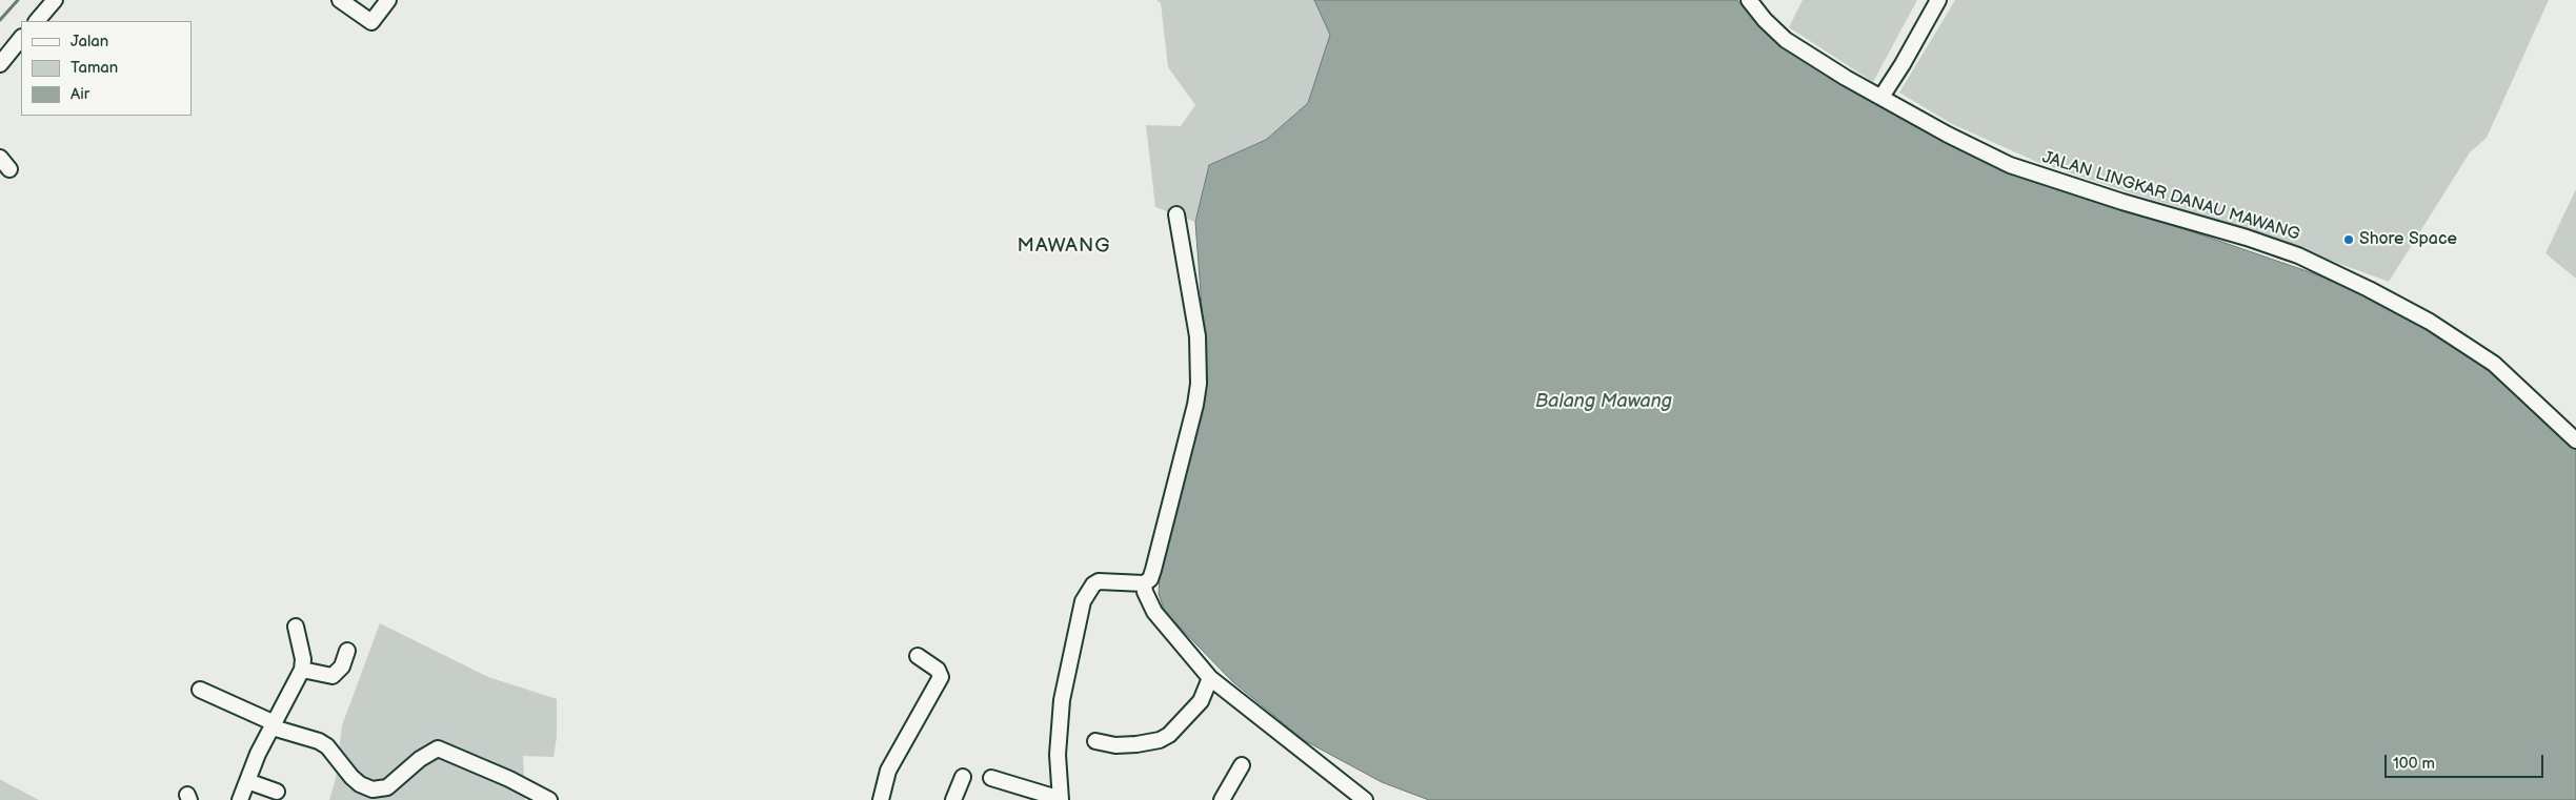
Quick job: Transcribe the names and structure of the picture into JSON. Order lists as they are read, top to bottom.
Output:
{
  "streets": {
    "street": ["JALAN LINGKAR DANAU MAWANG"]
  },
  "districts": ["MAWANG"],
  "water": ["Balang Mawang"],
  "places": ["Shore Space"],
  "legend": ["Jalan", "Taman", "Air"],
  "scale_bar": "100 m"
}
